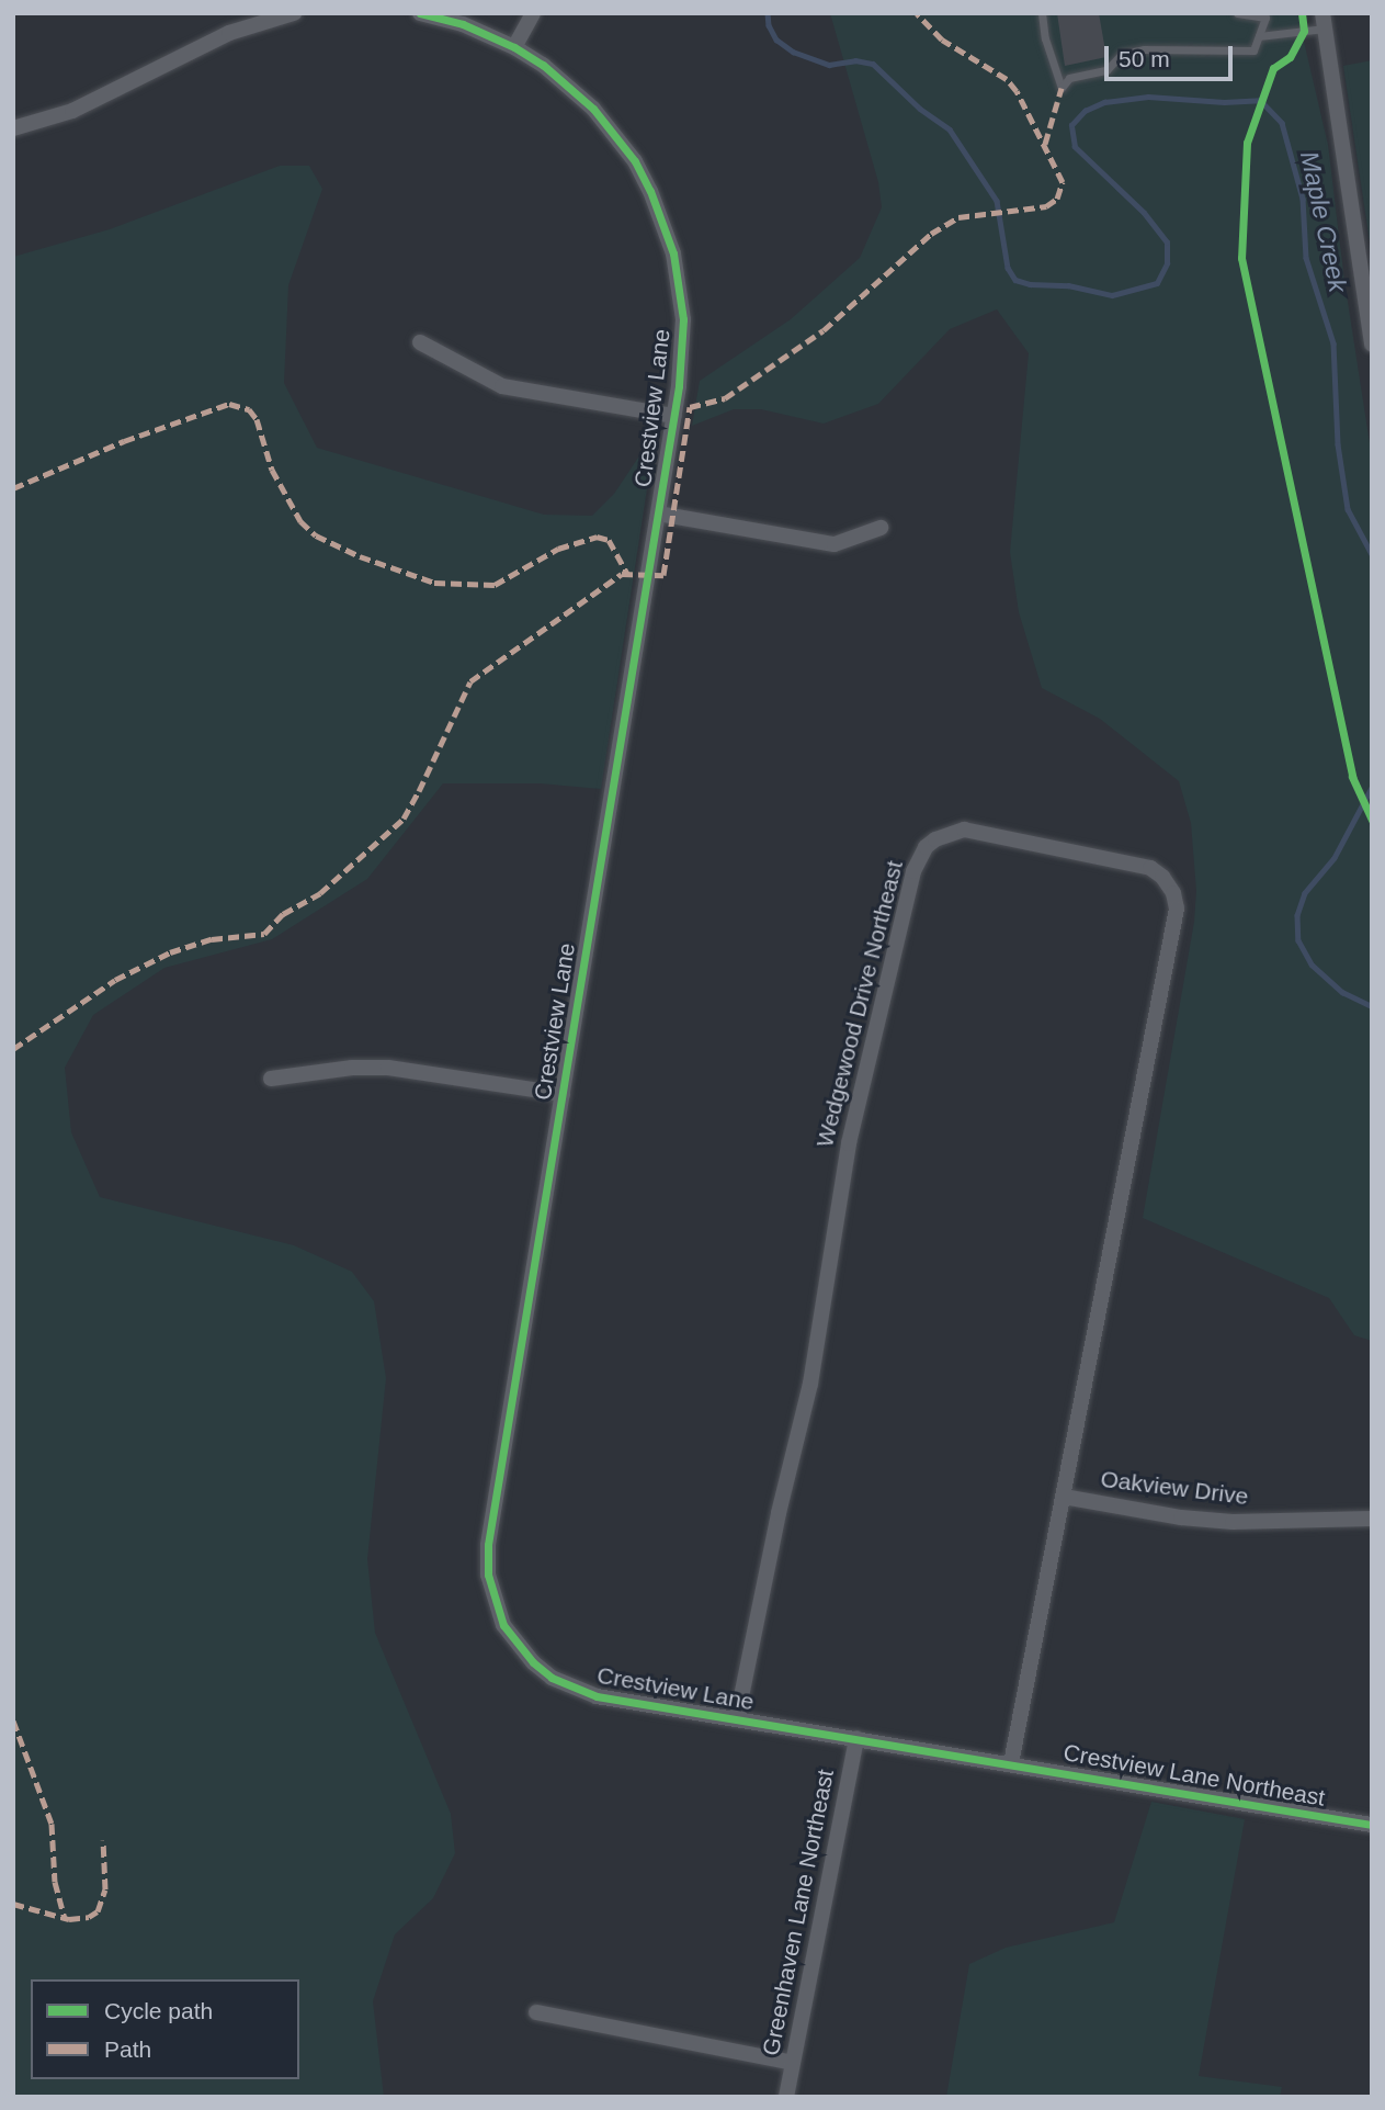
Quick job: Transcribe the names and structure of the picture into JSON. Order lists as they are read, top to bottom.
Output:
{
  "streets": {
    "street": [
      "Crestview Lane",
      "Wedgewood Drive Northeast",
      "Oakview Drive",
      "Crestview Lane Northeast",
      "Greenhaven Lane Northeast"
    ]
  },
  "crossings": [
    ["Crestview Lane", "Wedgewood Drive Northeast"],
    ["Crestview Lane", "Crestview Lane Northeast"],
    ["Crestview Lane", "Greenhaven Lane Northeast"],
    ["Wedgewood Drive Northeast", "Oakview Drive"],
    ["Wedgewood Drive Northeast", "Crestview Lane Northeast"]
  ],
  "water": ["Maple Creek"],
  "legend": ["Cycle path", "Path"],
  "scale_bar": "50 m"
}
